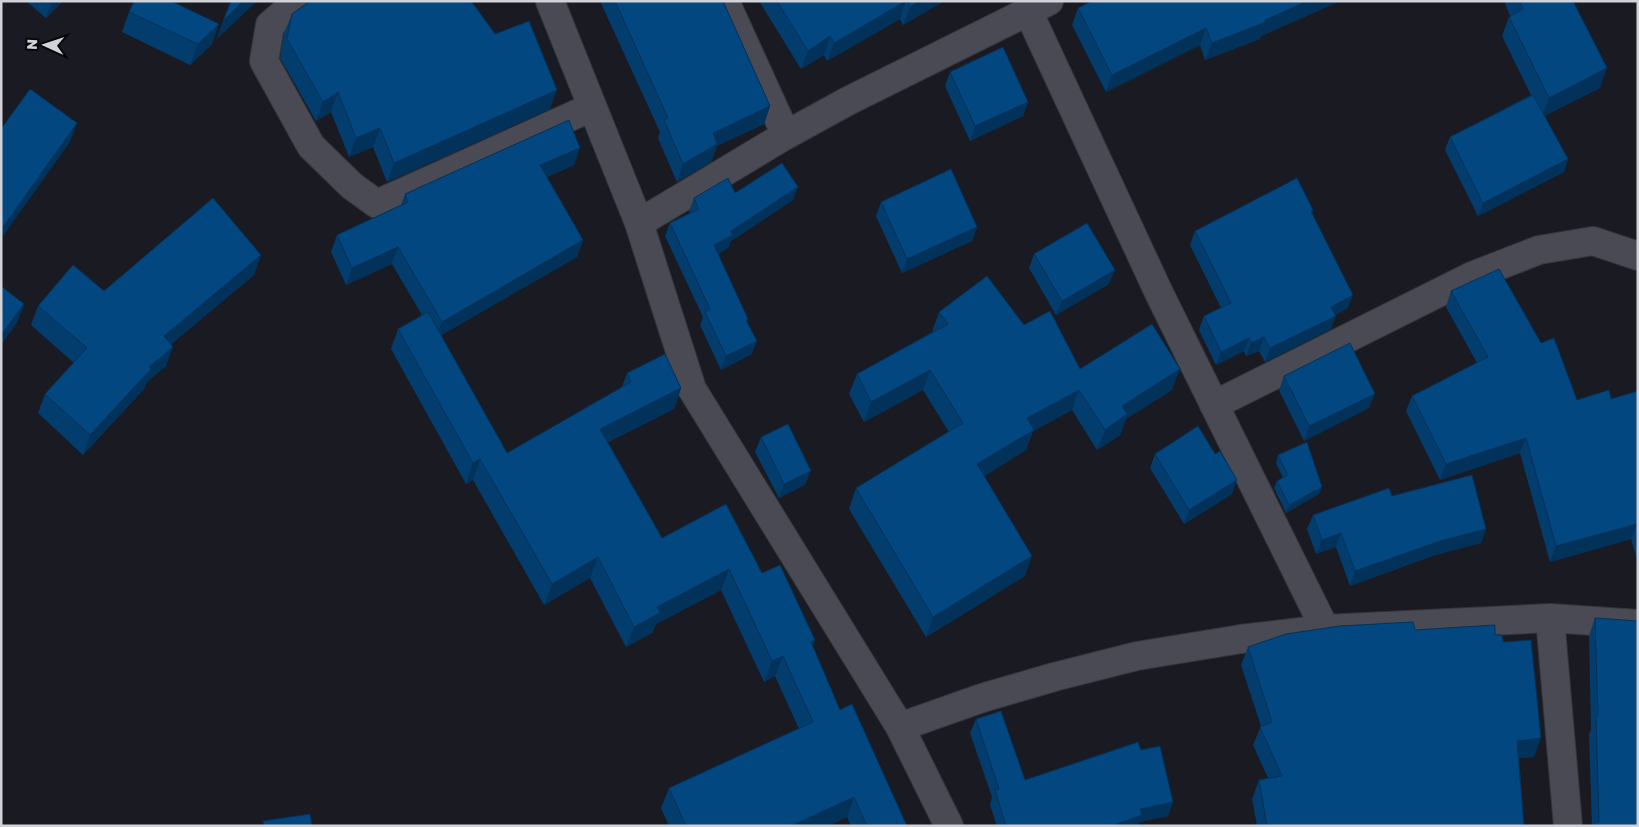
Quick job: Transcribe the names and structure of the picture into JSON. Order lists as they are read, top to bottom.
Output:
{
  "north": "left"
}
